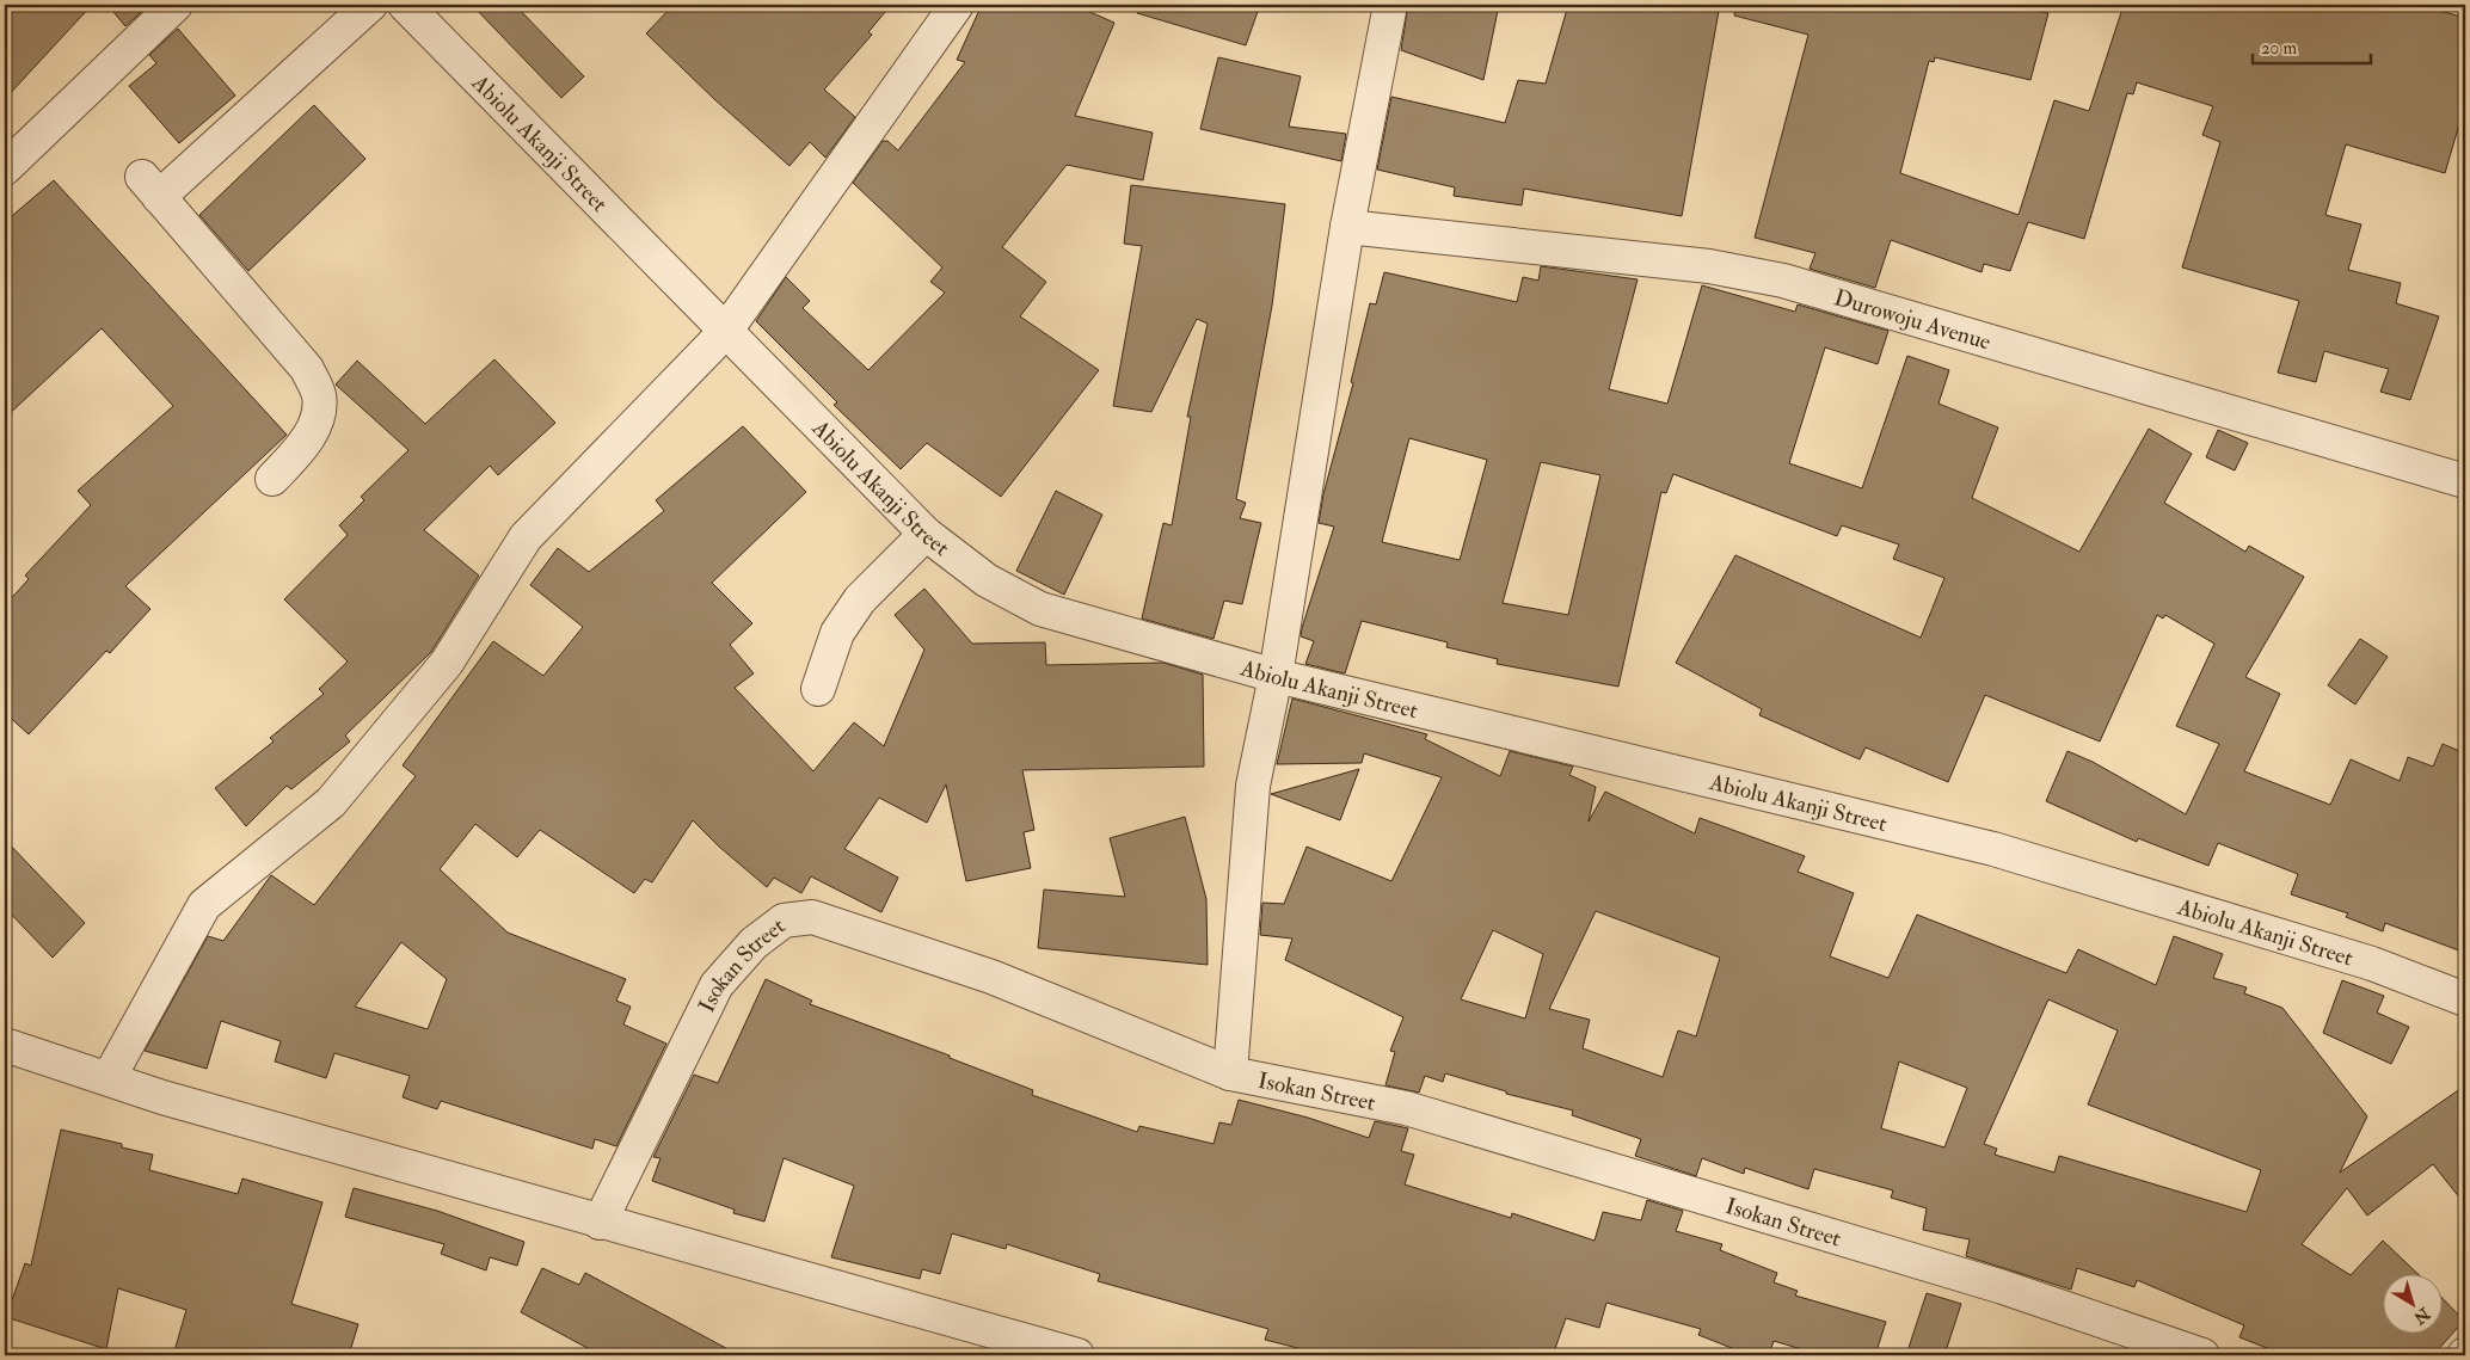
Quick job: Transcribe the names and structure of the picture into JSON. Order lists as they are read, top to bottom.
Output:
{
  "streets": {
    "street": ["Abiolu Akanji Street", "Durowoju Avenue", "Isokan Street"]
  },
  "scale_bar": "20 m",
  "north": "bottom right"
}
